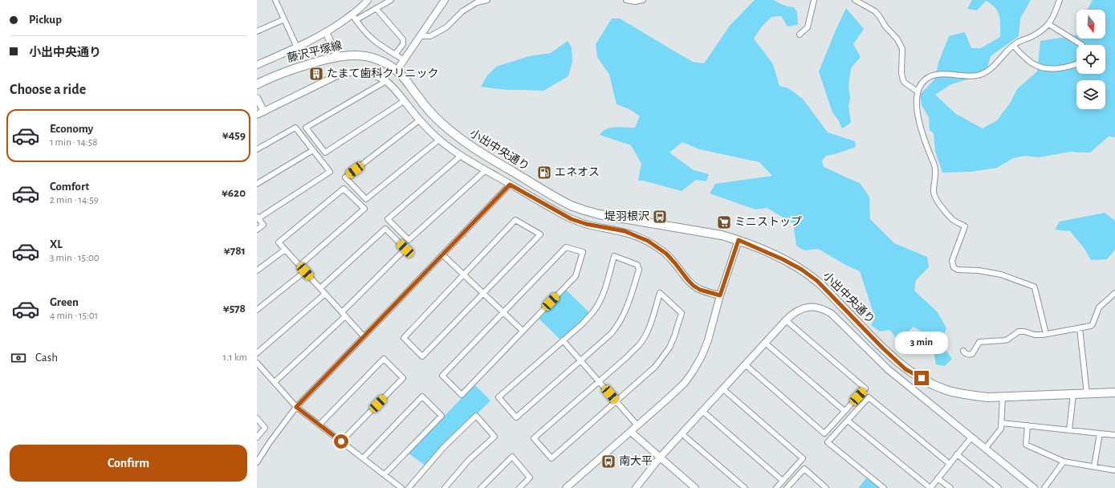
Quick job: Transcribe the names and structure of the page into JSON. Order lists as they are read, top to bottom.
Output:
{
  "streets": {
    "main road": ["藤沢平塚線", "小出中央通り"]
  },
  "crossings": [
    ["藤沢平塚線", "小出中央通り"]
  ],
  "places": {
    "building": ["たまて歯科クリニック"],
    "fuel station": ["エネオス"],
    "bus stop": ["堤羽根沢", "南大平"],
    "supermarket": ["ミニストップ"]
  },
  "north": "bottom",
  "page": {
    "banner": ["Pickup", "小出中央通り"],
    "heading": "Choose a ride",
    "list": [
      {
        "name": "Economy",
        "note": "1 min · 14:58",
        "value": "¥459"
      },
      {
        "name": "Comfort",
        "note": "2 min · 14:59",
        "value": "¥620"
      },
      {
        "name": "XL",
        "note": "3 min · 15:00",
        "value": "¥781"
      },
      {
        "name": "Green",
        "note": "4 min · 15:01",
        "value": "¥578"
      }
    ],
    "bubble": "3 min",
    "pay": ["Cash", "1.1 km"],
    "buttons": "Confirm"
  }
}
